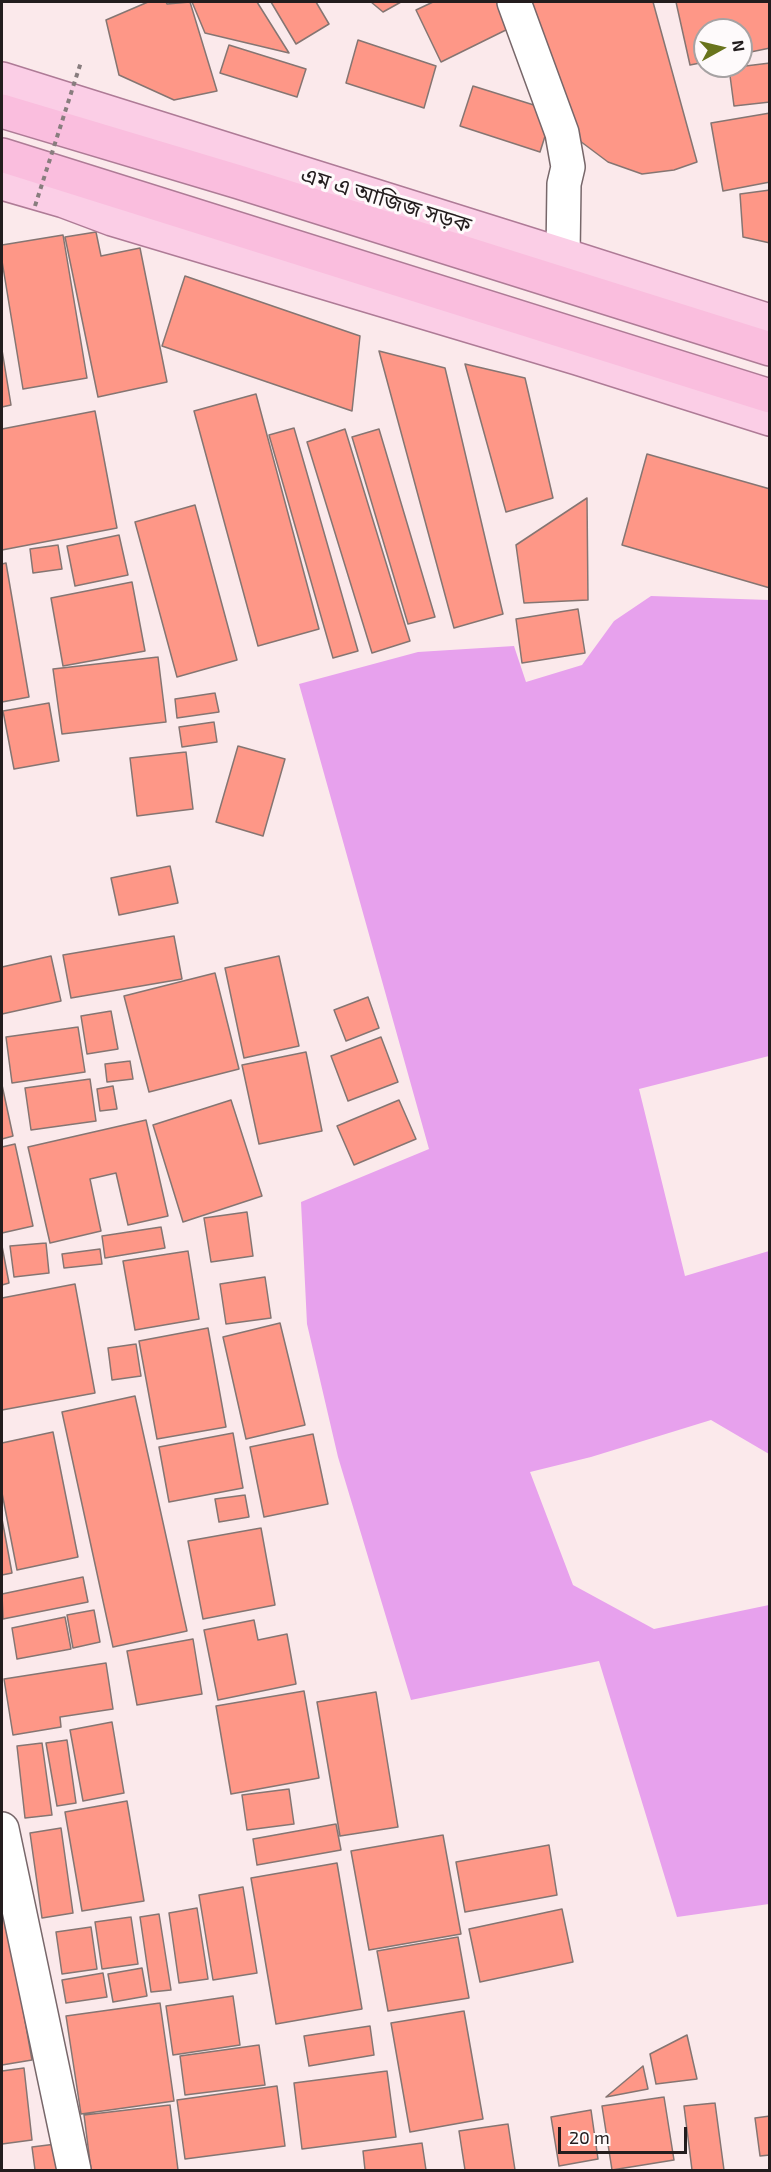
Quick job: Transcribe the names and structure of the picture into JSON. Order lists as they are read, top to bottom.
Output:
{
  "streets": {
    "main road": ["এম এ আজিজ সড়ক"]
  },
  "scale_bar": "20 m",
  "north": "right"
}
